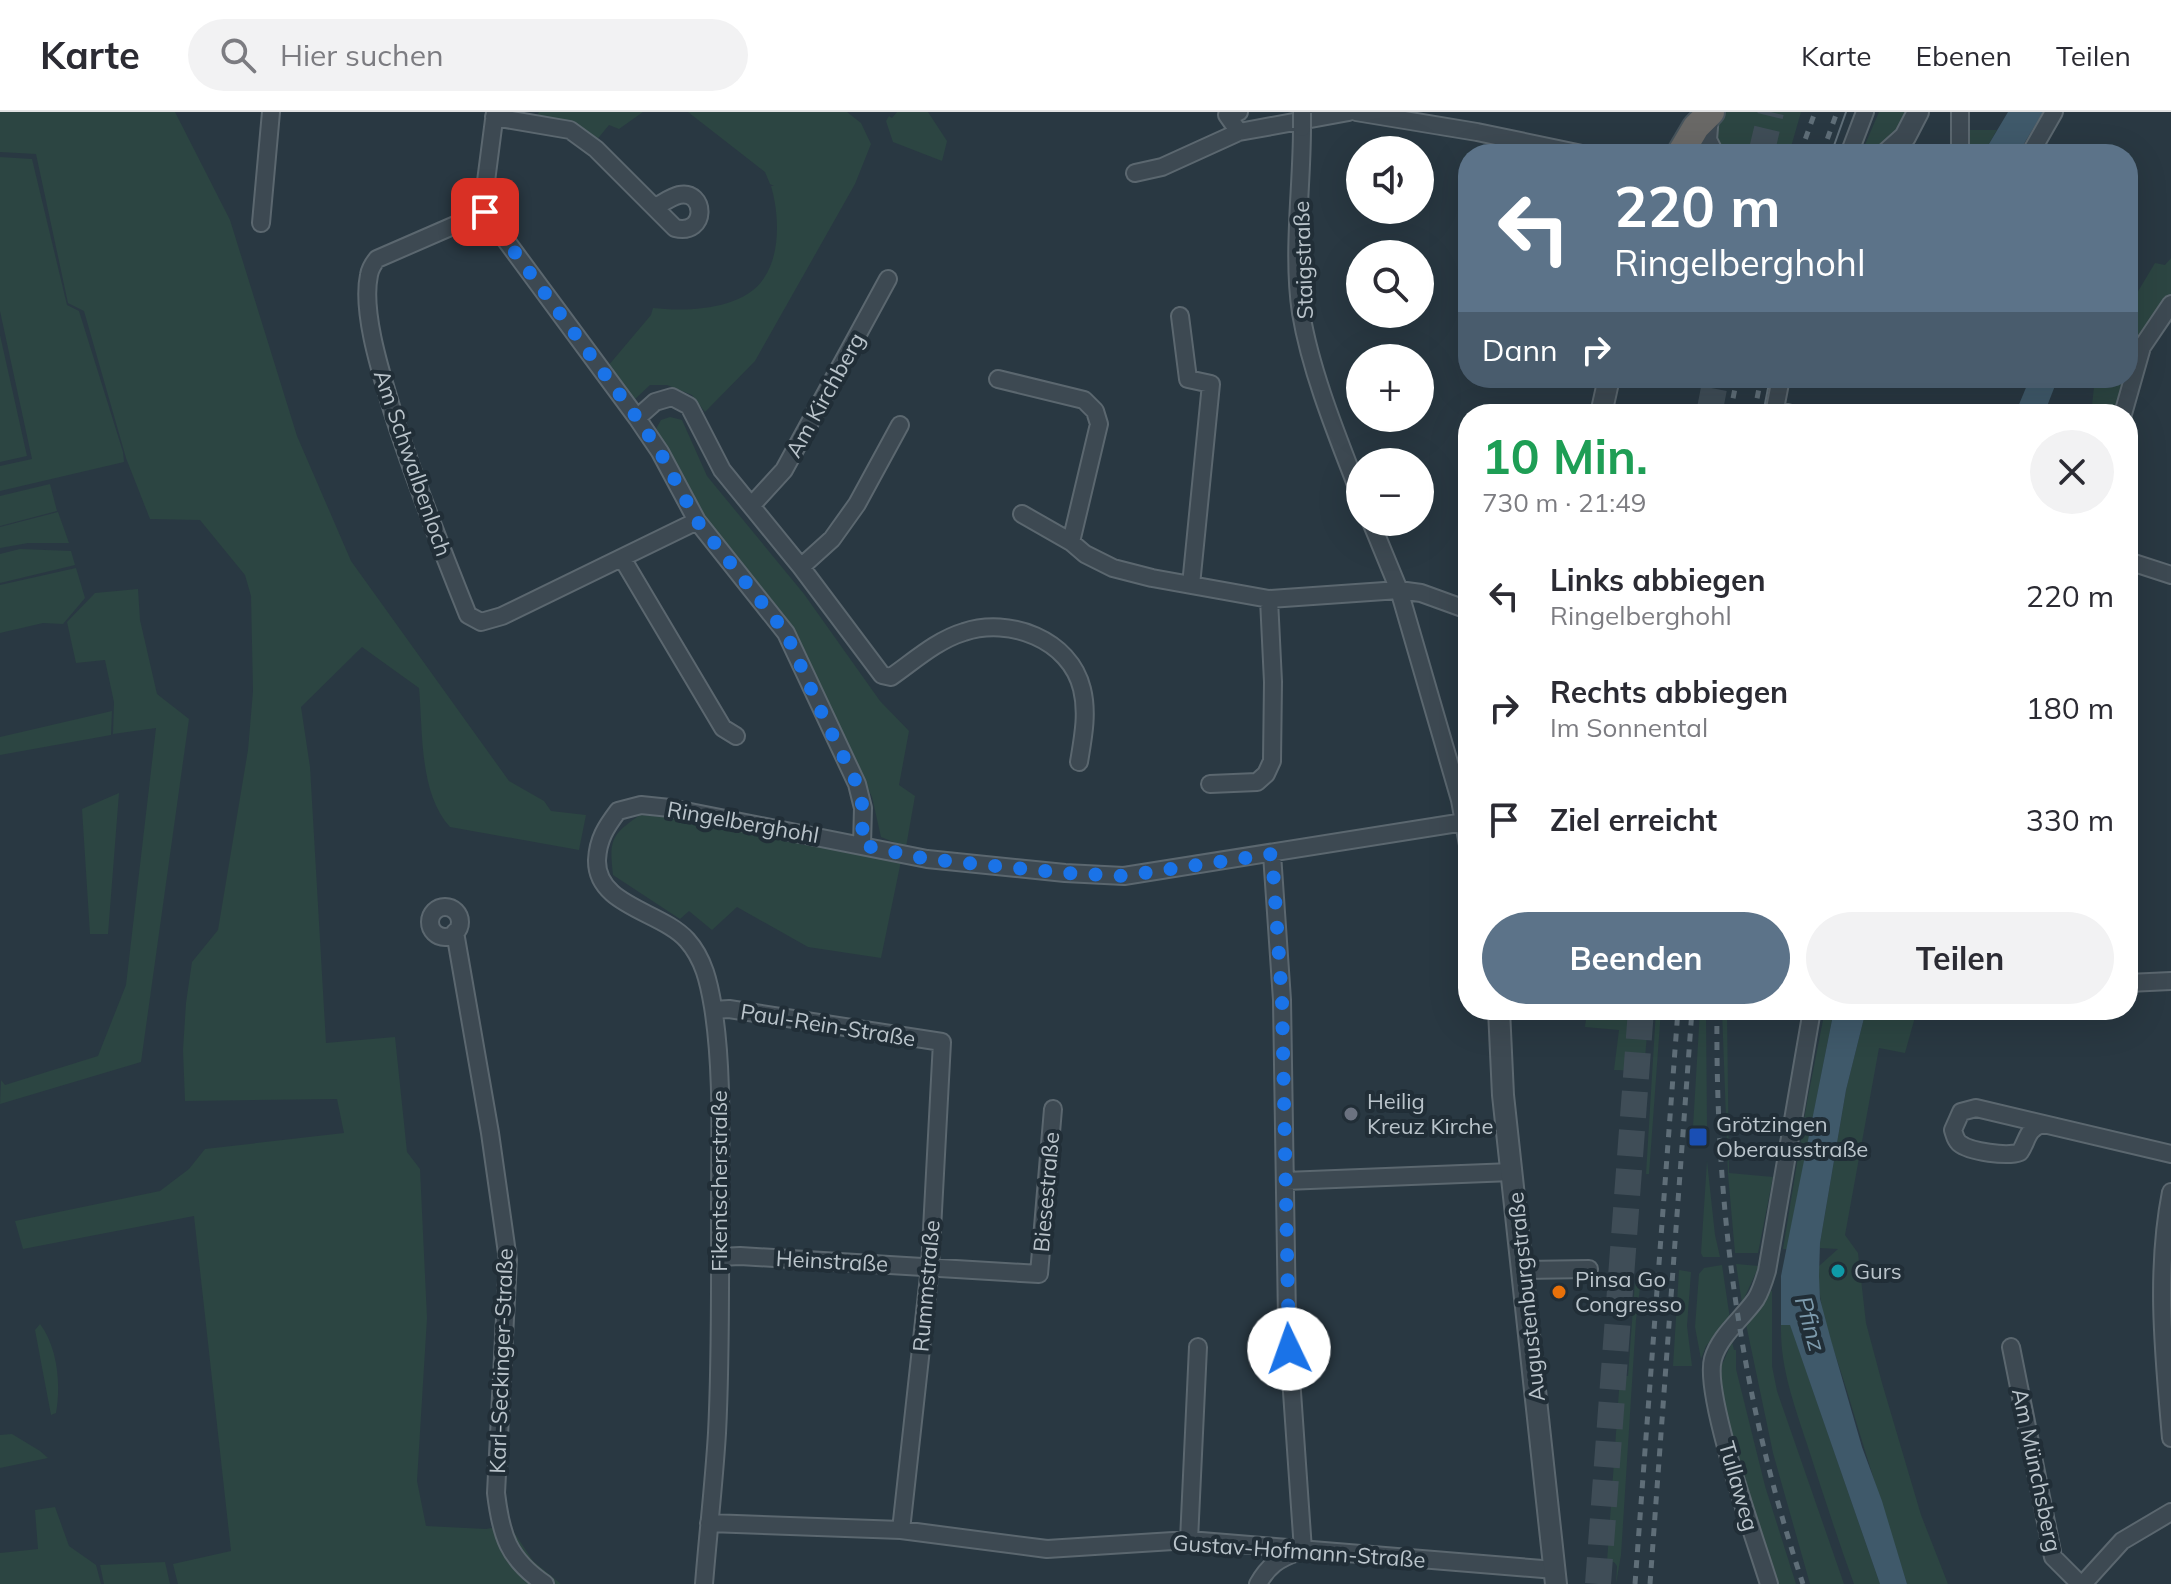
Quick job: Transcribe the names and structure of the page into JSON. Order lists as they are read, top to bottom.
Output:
{
  "streets": {
    "street": [
      "Staigstraße",
      "Am Kirchberg",
      "Am Schwalbenloch",
      "Ringelberghohl",
      "Paul-Rein-Straße",
      "Fikentscherstraße",
      "Biesestraße",
      "Heinstraße",
      "Rummstraße",
      "Augustenburgstraße",
      "Karl-Seckinger-Straße",
      "Am Münchsberg",
      "Tullaweg",
      "Gustav-Hofmann-Straße"
    ]
  },
  "crossings": [
    ["Ringelberghohl", "Fikentscherstraße"],
    ["Paul-Rein-Straße", "Fikentscherstraße"],
    ["Paul-Rein-Straße", "Rummstraße"],
    ["Fikentscherstraße", "Heinstraße"],
    ["Fikentscherstraße", "Gustav-Hofmann-Straße"],
    ["Biesestraße", "Heinstraße"],
    ["Heinstraße", "Rummstraße"],
    ["Rummstraße", "Gustav-Hofmann-Straße"],
    ["Augustenburgstraße", "Gustav-Hofmann-Straße"]
  ],
  "water": ["Pfinz"],
  "places": {
    "other": ["Heilig Kreuz Kirche", "Gurs", "Pinsa Go Congresso"],
    "transit": ["Grötzingen Oberausstraße"]
  },
  "page": {
    "header": "Karte",
    "search": "Hier suchen",
    "nav": ["Karte", "Ebenen", "Teilen"],
    "map_buttons": ["+", "−"],
    "turn": ["220 m", "Ringelberghohl"],
    "then": "Dann",
    "heading": ["10 Min.", "730 m · 21:49"],
    "list": [
      {
        "name": "Links abbiegen",
        "note": "Ringelberghohl",
        "value": "220 m"
      },
      {
        "name": "Rechts abbiegen",
        "note": "Im Sonnental",
        "value": "180 m"
      },
      {
        "name": "Ziel erreicht",
        "value": "330 m"
      }
    ],
    "buttons": ["Beenden", "Teilen"]
  }
}
